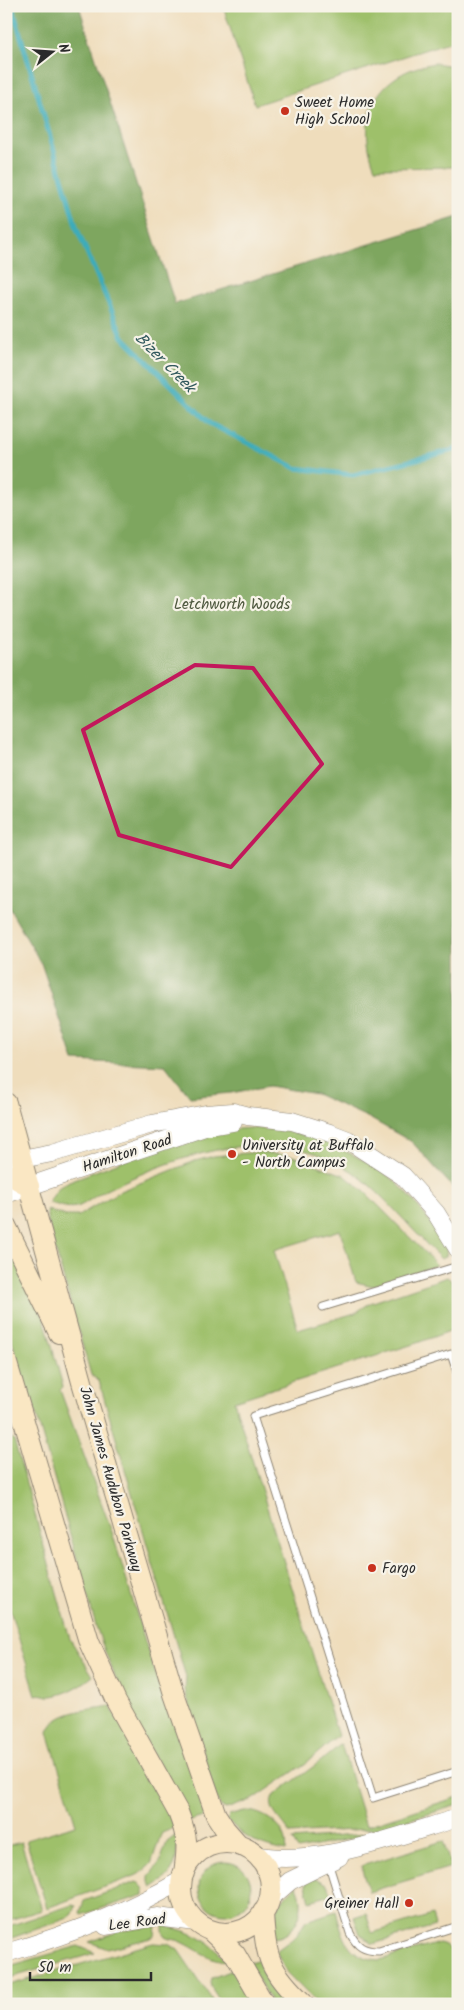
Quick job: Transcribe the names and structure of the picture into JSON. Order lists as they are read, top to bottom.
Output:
{
  "streets": {
    "main road": ["John James Audubon Parkway"],
    "street": ["Hamilton Road", "Lee Road"]
  },
  "crossings": [
    ["Hamilton Road", "John James Audubon Parkway"],
    ["John James Audubon Parkway", "Lee Road"]
  ],
  "water": ["Bizer Creek"],
  "parks": ["Letchworth Woods"],
  "places": [
    "Sweet Home High School",
    "University at Buffalo - North Campus",
    "Fargo",
    "Greiner Hall"
  ],
  "scale_bar": "50 m",
  "north": "right"
}
